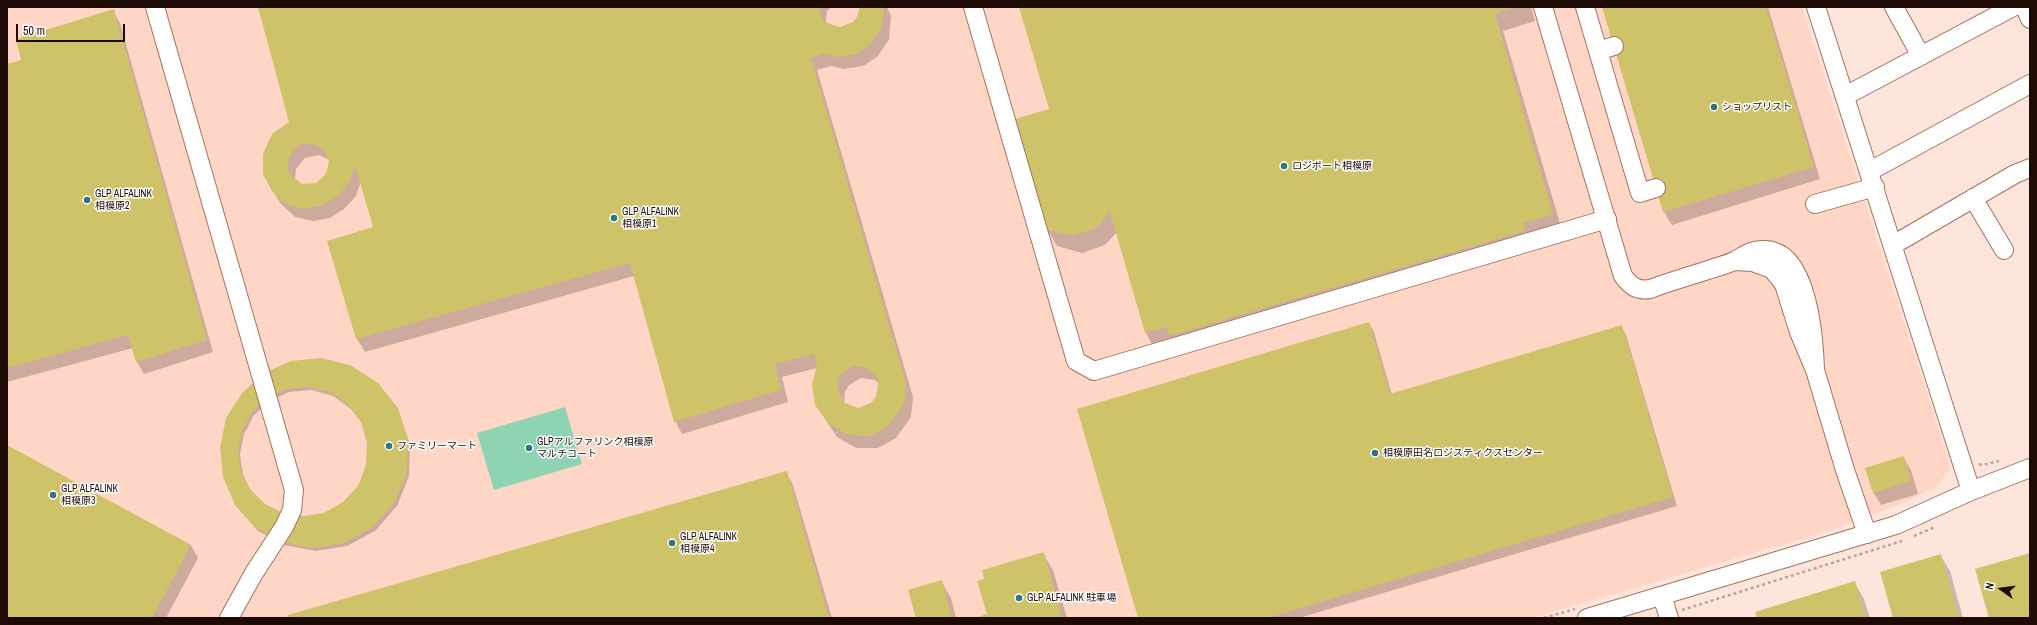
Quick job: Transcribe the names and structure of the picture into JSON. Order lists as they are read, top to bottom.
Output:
{
  "places": [
    "ショップリスト",
    "ロジポート相模原",
    "GLP ALFALINK 相模原2",
    "GLP ALFALINK 相模原1",
    "ファミリーマート",
    "GLPアルファリンク相模原 マルチコート",
    "相模原田名ロジスティクスセンター",
    "GLP ALFALINK 相模原3",
    "GLP ALFALINK 相模原4",
    "GLP ALFALINK 駐車場"
  ],
  "scale_bar": "50 m",
  "north": "left"
}
